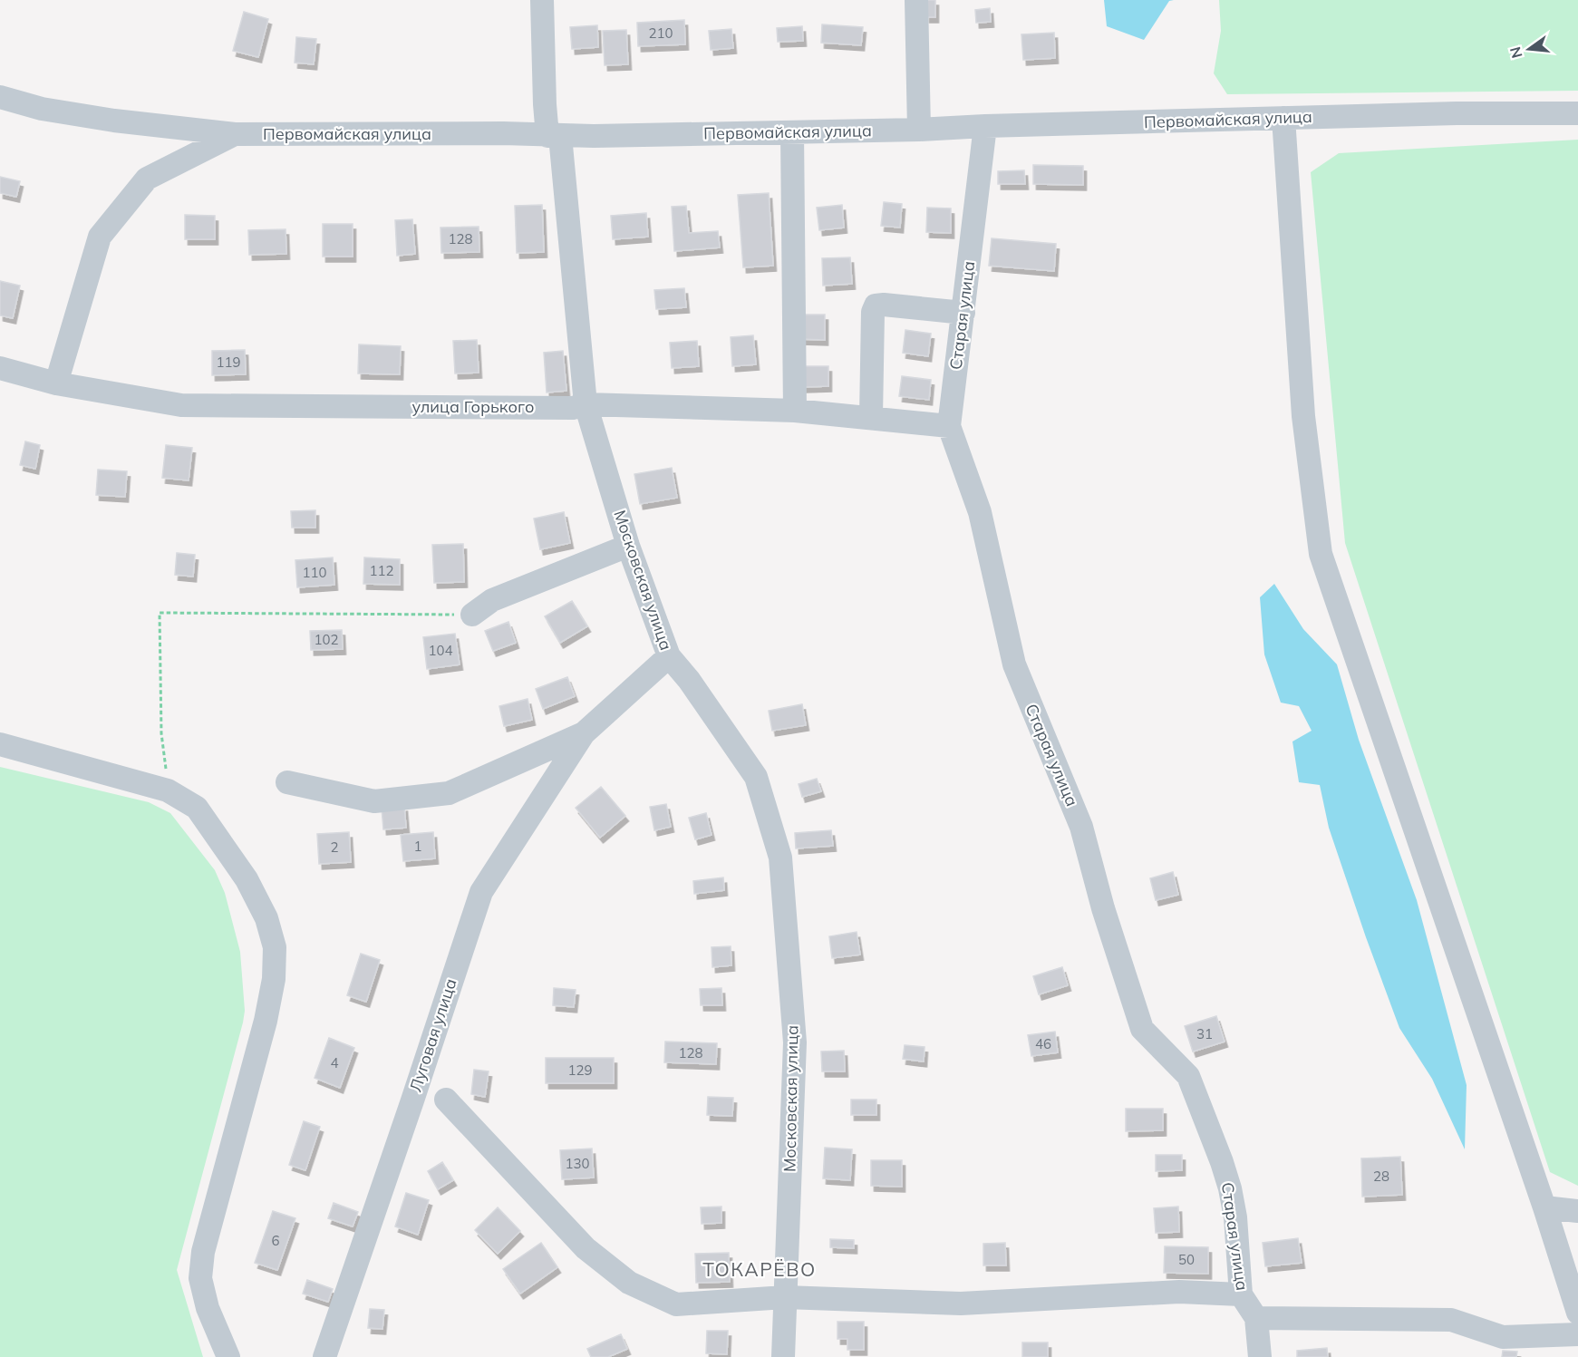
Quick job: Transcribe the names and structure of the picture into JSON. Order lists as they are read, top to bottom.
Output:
{
  "streets": {
    "street": [
      "Первомайская улица",
      "Старая улица",
      "улица Горького",
      "Московская улица",
      "Луговая улица"
    ]
  },
  "crossings": [
    ["Первомайская улица", "Старая улица"],
    ["Первомайская улица", "Московская улица"],
    ["Старая улица", "улица Горького"],
    ["улица Горького", "Московская улица"]
  ],
  "districts": ["ТОКАРЁВО"],
  "house_numbers": [
    "210",
    "128",
    "119",
    "112",
    "110",
    "102",
    "104",
    "1",
    "2",
    "31",
    "46",
    "128",
    "4",
    "129",
    "130",
    "28",
    "6",
    "50"
  ],
  "north": "left"
}
